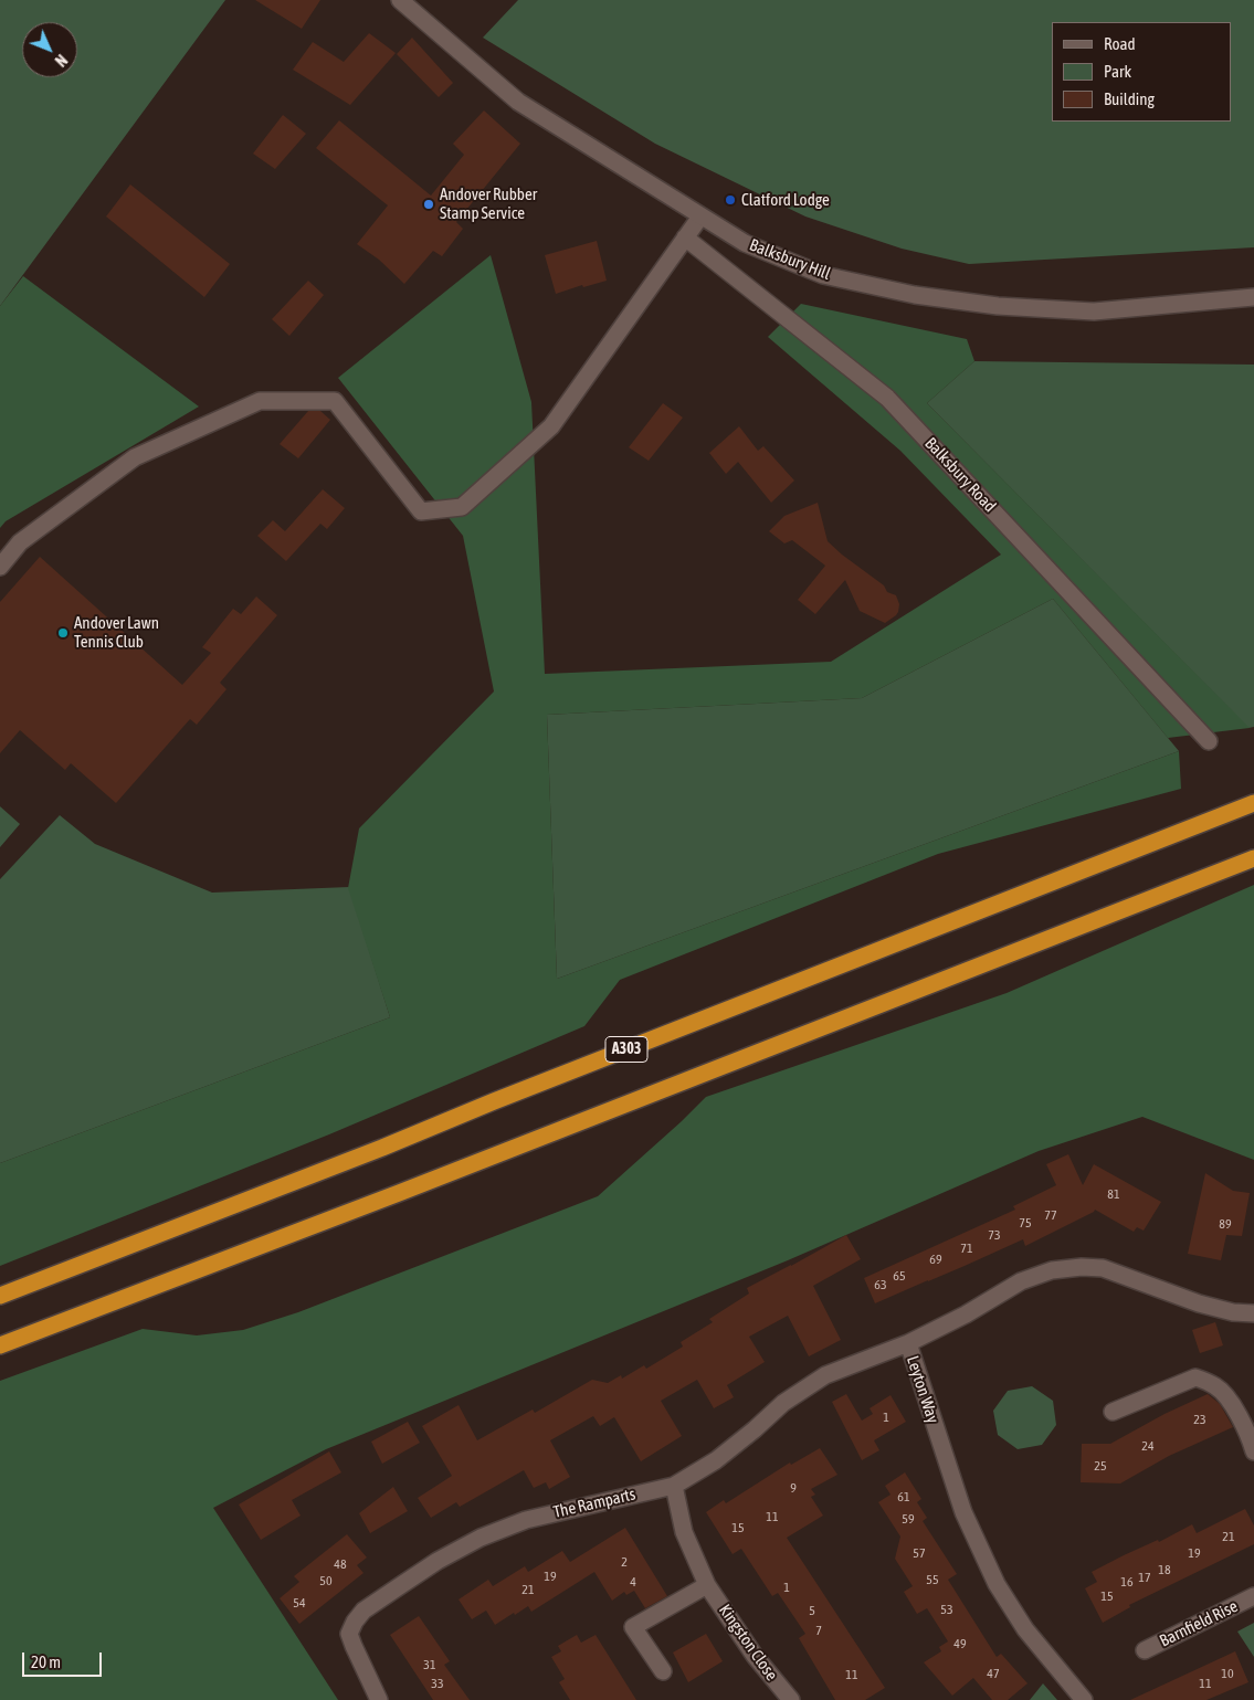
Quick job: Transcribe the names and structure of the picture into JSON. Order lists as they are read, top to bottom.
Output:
{
  "streets": {
    "highway": ["A303"],
    "street": [
      "Balksbury Hill",
      "Balksbury Road",
      "Leyton Way",
      "The Ramparts",
      "Barnfield Rise",
      "Kingston Close"
    ]
  },
  "crossings": [
    ["Leyton Way", "The Ramparts"],
    ["The Ramparts", "Kingston Close"]
  ],
  "places": ["Clatford Lodge", "Andover Rubber Stamp Service", "Andover Lawn Tennis Club"],
  "house_numbers": [
    "81",
    "77",
    "75",
    "89",
    "73",
    "71",
    "69",
    "65",
    "63",
    "1",
    "23",
    "24",
    "25",
    "9",
    "61",
    "11",
    "59",
    "15",
    "21",
    "57",
    "19",
    "2",
    "48",
    "18",
    "19",
    "17",
    "55",
    "50",
    "4",
    "16",
    "1",
    "21",
    "15",
    "54",
    "53",
    "5",
    "7",
    "49",
    "31",
    "47",
    "10",
    "11",
    "33",
    "11"
  ],
  "legend": ["Road", "Park", "Building"],
  "scale_bar": "20 m",
  "north": "bottom right"
}
